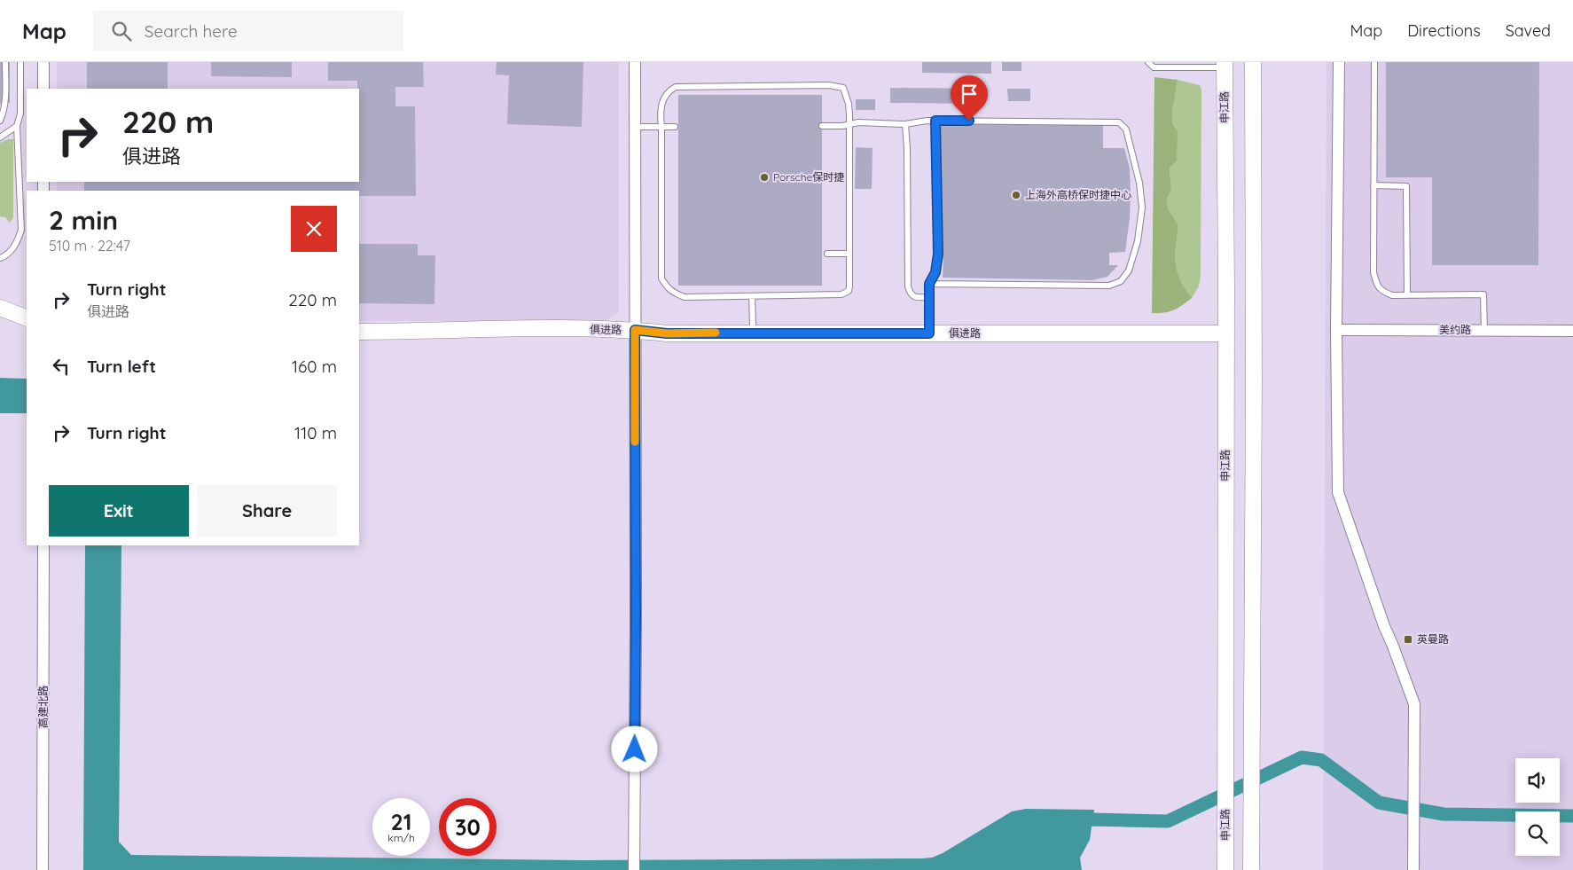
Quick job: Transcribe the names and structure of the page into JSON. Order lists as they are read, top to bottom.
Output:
{
  "streets": {
    "main road": ["申江路", "俱进路"],
    "street": ["美约路", "高建北路"]
  },
  "crossings": [
    ["申江路", "俱进路"]
  ],
  "places": {
    "other": ["Porsche保时捷", "上海外高桥保时捷中心"],
    "transit": ["英曼路"]
  },
  "page": {
    "header": "Map",
    "search": "Search here",
    "nav": ["Map", "Directions", "Saved"],
    "turn": ["220 m", "俱进路"],
    "heading": ["2 min", "510 m · 22:47"],
    "list": [
      {
        "name": "Turn right",
        "note": "俱进路",
        "value": "220 m"
      },
      {
        "name": "Turn left",
        "value": "160 m"
      },
      {
        "name": "Turn right",
        "value": "110 m"
      }
    ],
    "buttons": ["Exit", "Share"],
    "speed": "21 km/h",
    "limit": "30"
  }
}
